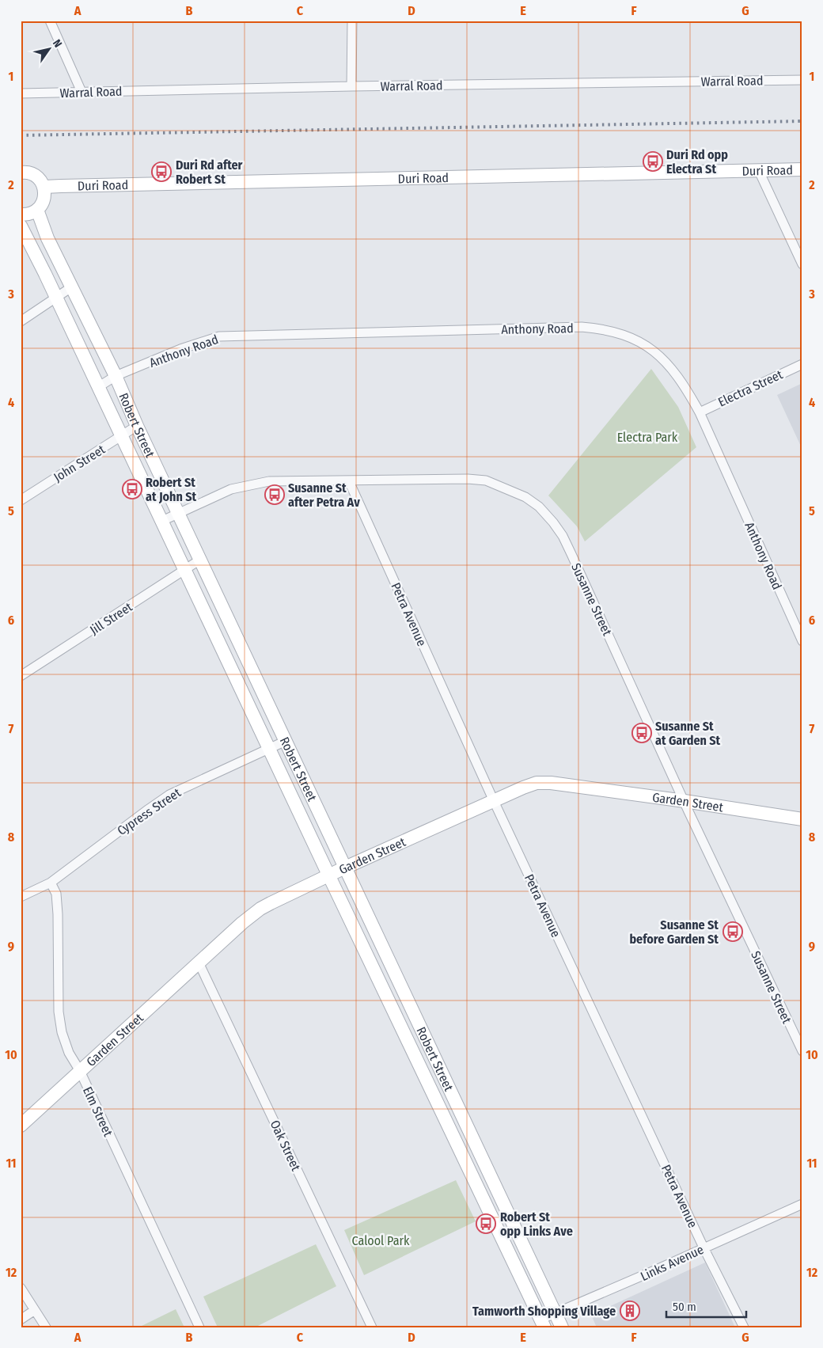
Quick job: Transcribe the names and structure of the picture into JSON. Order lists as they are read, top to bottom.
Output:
{
  "streets": {
    "street": [
      "Warral Road",
      "Duri Road",
      "Anthony Road",
      "Electra Street",
      "Robert Street",
      "John Street",
      "Susanne Street",
      "Petra Avenue",
      "Jill Street",
      "Garden Street",
      "Cypress Street",
      "Elm Street",
      "Oak Street",
      "Links Avenue"
    ]
  },
  "crossings": [
    ["Anthony Road", "Electra Street"],
    ["Anthony Road", "Robert Street"],
    ["Robert Street", "John Street"],
    ["Robert Street", "Susanne Street"],
    ["Robert Street", "Jill Street"],
    ["Robert Street", "Garden Street"],
    ["Robert Street", "Cypress Street"],
    ["Robert Street", "Links Avenue"],
    ["Susanne Street", "Petra Avenue"],
    ["Susanne Street", "Garden Street"],
    ["Petra Avenue", "Garden Street"],
    ["Petra Avenue", "Links Avenue"],
    ["Garden Street", "Elm Street"],
    ["Garden Street", "Oak Street"],
    ["Cypress Street", "Elm Street"]
  ],
  "parks": ["Electra Park", "Calool Park"],
  "places": {
    "bus stop": [
      "Duri Rd opp Electra St",
      "Duri Rd after Robert St",
      "Robert St at John St",
      "Susanne St after Petra Av",
      "Susanne St at Garden St",
      "Susanne St before Garden St",
      "Robert St opp Links Ave"
    ],
    "building": ["Tamworth Shopping Village"]
  },
  "scale_bar": "50 m",
  "north": "top right",
  "grid": {
    "columns": [
      "A",
      "B",
      "C",
      "D",
      "E",
      "F",
      "G"
    ],
    "rows": [
      "1",
      "2",
      "3",
      "4",
      "5",
      "6",
      "7",
      "8",
      "9",
      "10",
      "11",
      "12"
    ]
  }
}
